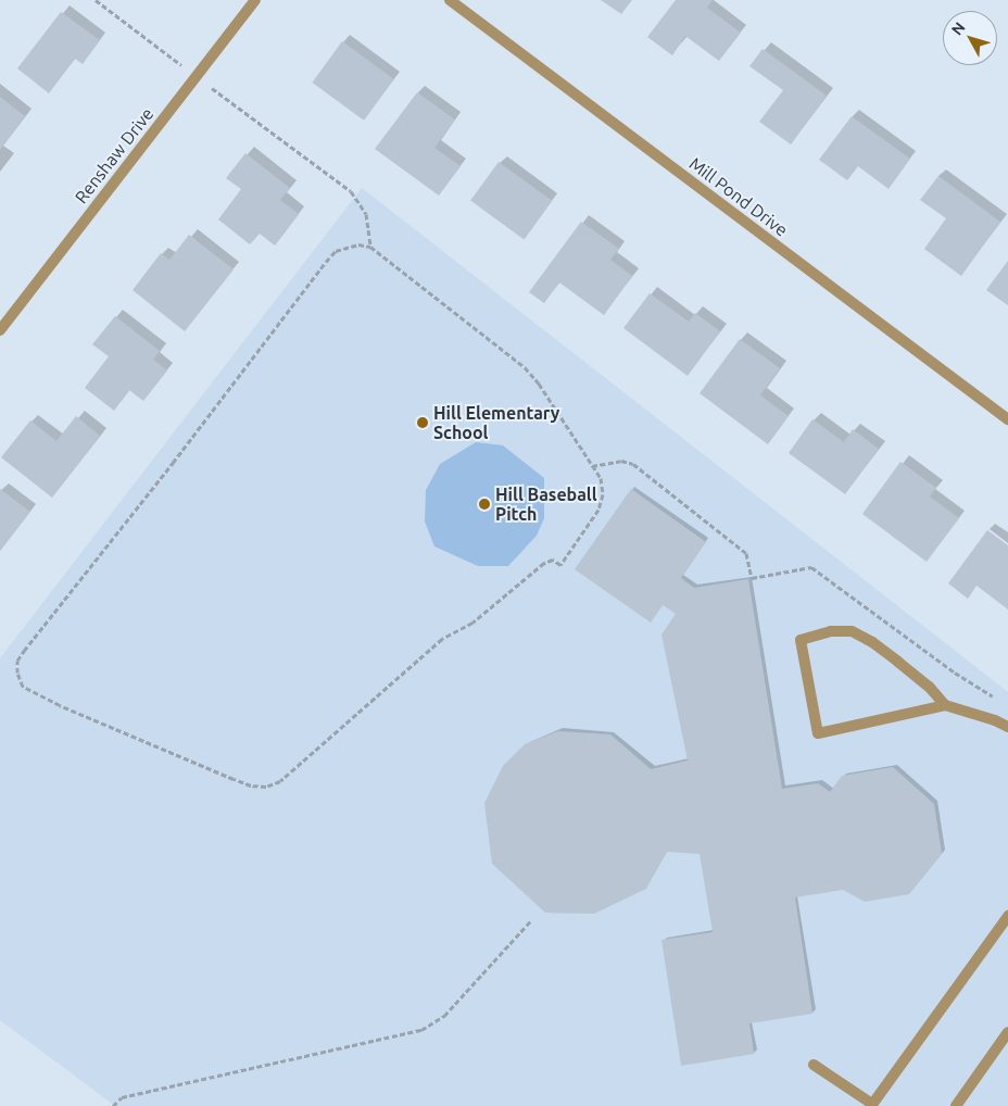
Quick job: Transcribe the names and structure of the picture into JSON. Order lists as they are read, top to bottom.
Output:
{
  "streets": {
    "street": ["Renshaw Drive", "Mill Pond Drive"]
  },
  "places": ["Hill Elementary School", "Hill Baseball Pitch"],
  "north": "top left"
}
